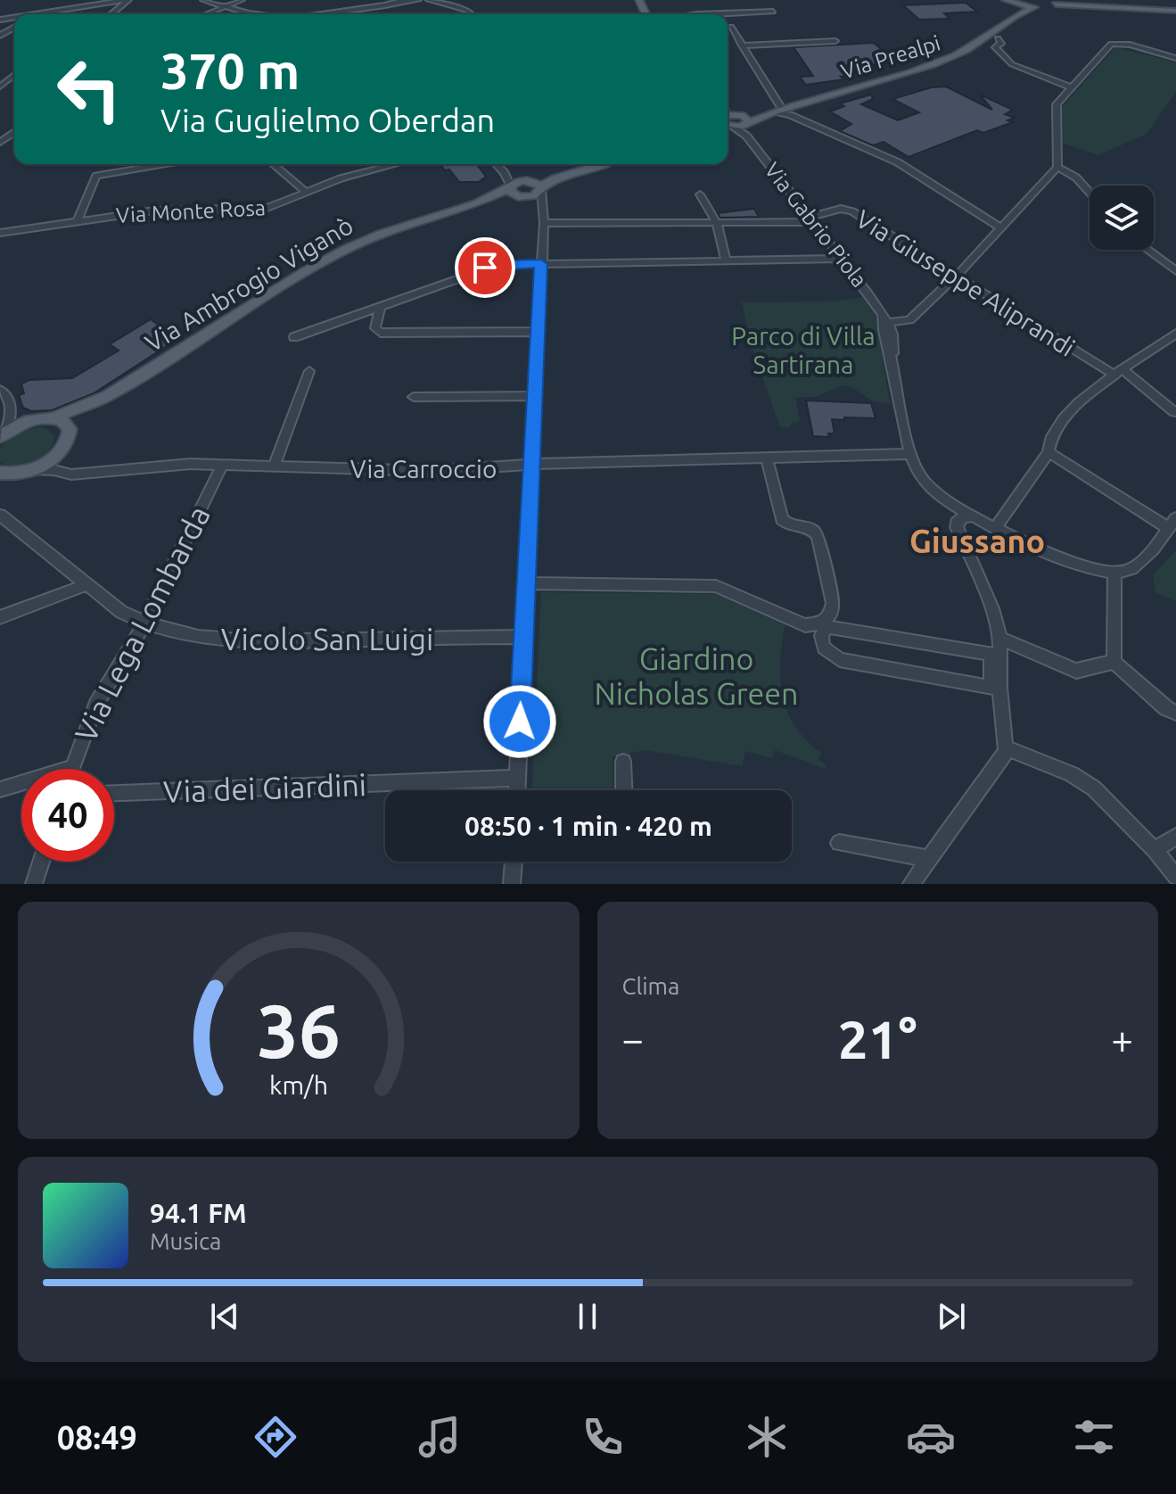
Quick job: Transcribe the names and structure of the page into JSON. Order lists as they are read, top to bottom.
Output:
{
  "streets": {
    "main road": ["Via Prealpi", "Via Ambrogio Viganò"],
    "street": [
      "Via Monte Rosa",
      "Via Gabrio Piola",
      "Via Giuseppe Aliprandi",
      "Via Carroccio",
      "Via Lega Lombarda",
      "Vicolo San Luigi",
      "Via dei Giardini"
    ]
  },
  "crossings": [
    ["Via Prealpi", "Via Gabrio Piola"],
    ["Via Gabrio Piola", "Via Giuseppe Aliprandi"],
    ["Via Carroccio", "Via Lega Lombarda"],
    ["Via Lega Lombarda", "Vicolo San Luigi"]
  ],
  "districts": ["Giussano"],
  "parks": ["Parco di Villa Sartirana", "Giardino Nicholas Green"],
  "page": {
    "turn": ["370 m", "Via Guglielmo Oberdan"],
    "limit": "40",
    "trip": "08:50 · 1 min · 420 m",
    "tile": "Clima",
    "heat": ["−", "21°", "+"],
    "song": ["94.1 FM", "Musica"],
    "tabs": "08:49",
    "gauge": ["36", "km/h"]
  }
}
